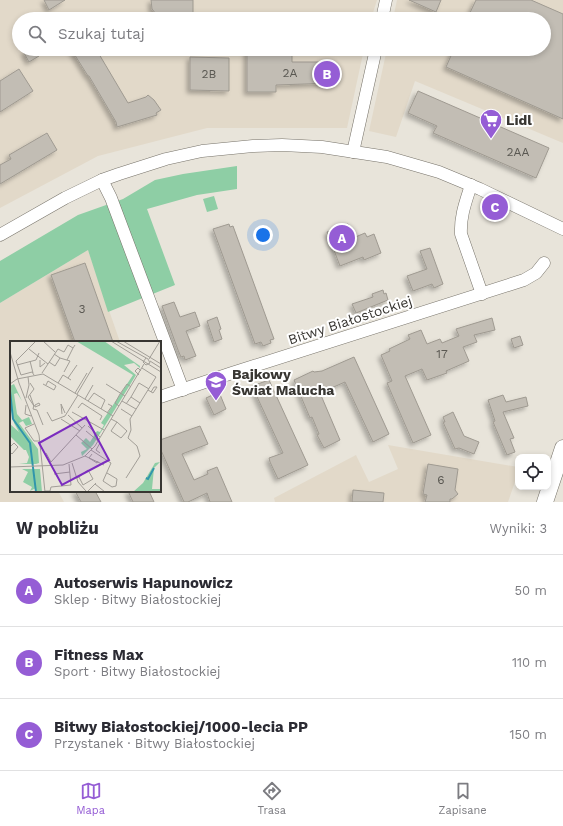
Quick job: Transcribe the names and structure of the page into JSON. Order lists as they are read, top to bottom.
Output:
{
  "streets": {
    "street": ["Bitwy Białostockiej"]
  },
  "places": {
    "supermarket": ["Lidl"],
    "school or university": ["Bajkowy Świat Malucha"]
  },
  "house_numbers": [
    "2A",
    "2B",
    "2AA",
    "3",
    "17",
    "6"
  ],
  "page": {
    "search": "Szukaj tutaj",
    "pins": ["B", "C", "A"],
    "heading": ["W pobliżu", "Wyniki: 3"],
    "list": [
      {
        "mark": "A",
        "name": "Autoserwis Hapunowicz",
        "note": "Sklep · Bitwy Białostockiej",
        "value": "50 m"
      },
      {
        "mark": "B",
        "name": "Fitness Max",
        "note": "Sport · Bitwy Białostockiej",
        "value": "110 m"
      },
      {
        "mark": "C",
        "name": "Bitwy Białostockiej/1000-lecia PP",
        "note": "Przystanek · Bitwy Białostockiej",
        "value": "150 m"
      }
    ],
    "nav": ["Mapa", "Trasa", "Zapisane"]
  }
}
